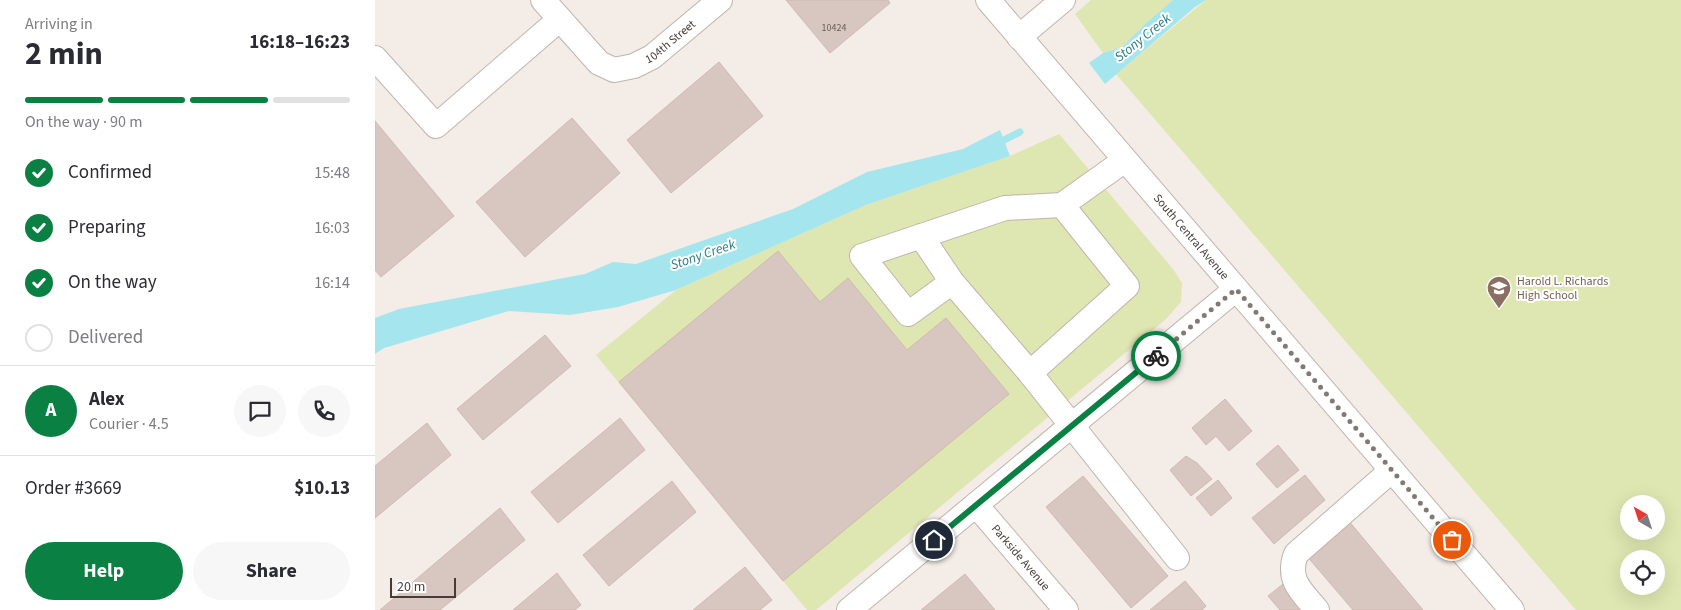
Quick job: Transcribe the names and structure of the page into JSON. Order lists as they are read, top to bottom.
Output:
{
  "streets": {
    "street": ["104th Street", "South Central Avenue", "Parkside Avenue"]
  },
  "water": ["Stony Creek"],
  "places": {
    "school or university": ["Harold L. Richards High School"]
  },
  "house_numbers": ["10424"],
  "scale_bar": "20 m",
  "north": "top left",
  "page": {
    "heading": ["2 min", "Arriving in", "16:18–16:23"],
    "panel": [
      "Alex",
      "Courier · 4.5",
      "Order #3669",
      "$10.13"
    ],
    "bar": "On the way · 90 m",
    "list": [
      ["Confirmed", "15:48"],
      ["Preparing", "16:03"],
      ["On the way", "16:14"],
      "Delivered"
    ],
    "round": "A",
    "buttons": ["Help", "Share"],
    "scale": "20 m"
  }
}
